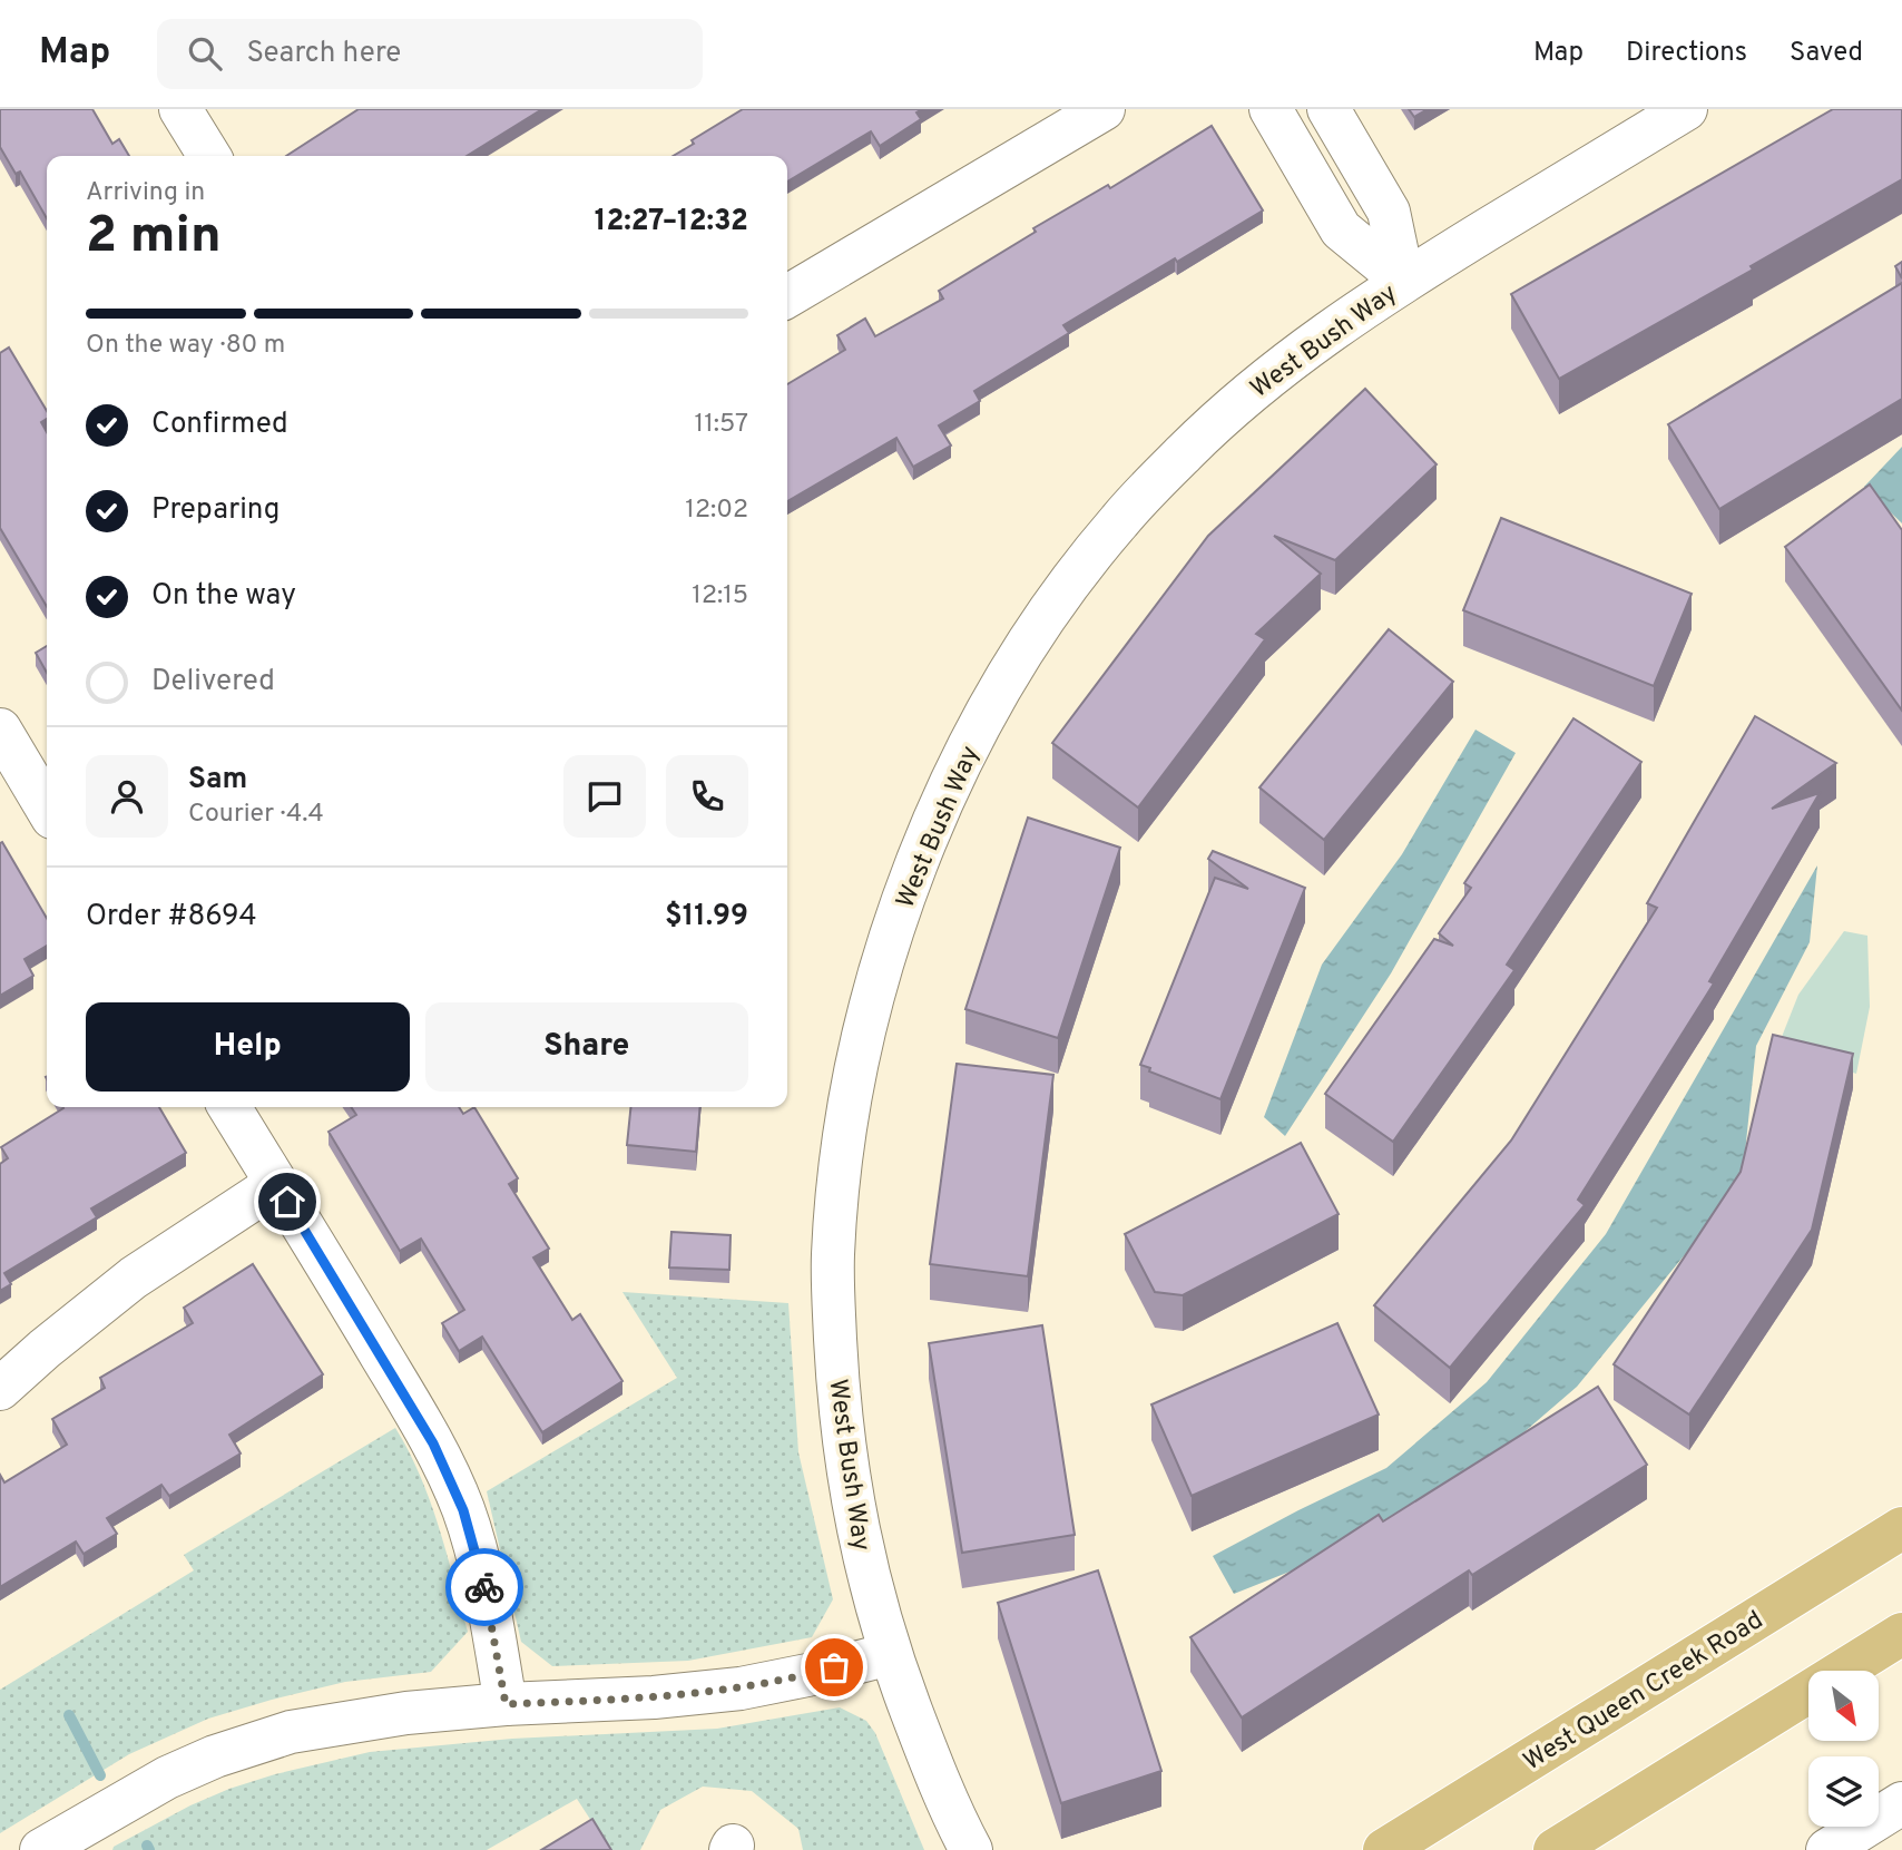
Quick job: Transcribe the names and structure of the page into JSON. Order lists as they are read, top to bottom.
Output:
{
  "streets": {
    "main road": ["West Queen Creek Road"],
    "street": ["West Bush Way"]
  },
  "north": "bottom right",
  "page": {
    "header": "Map",
    "search": "Search here",
    "nav": ["Map", "Directions", "Saved"],
    "heading": ["2 min", "Arriving in", "12:27–12:32"],
    "panel": [
      "Sam",
      "Courier · 4.4",
      "Order #8694",
      "$11.99"
    ],
    "bar": "On the way · 80 m",
    "list": [
      ["Confirmed", "11:57"],
      ["Preparing", "12:02"],
      ["On the way", "12:15"],
      "Delivered"
    ],
    "buttons": ["Help", "Share"]
  }
}
